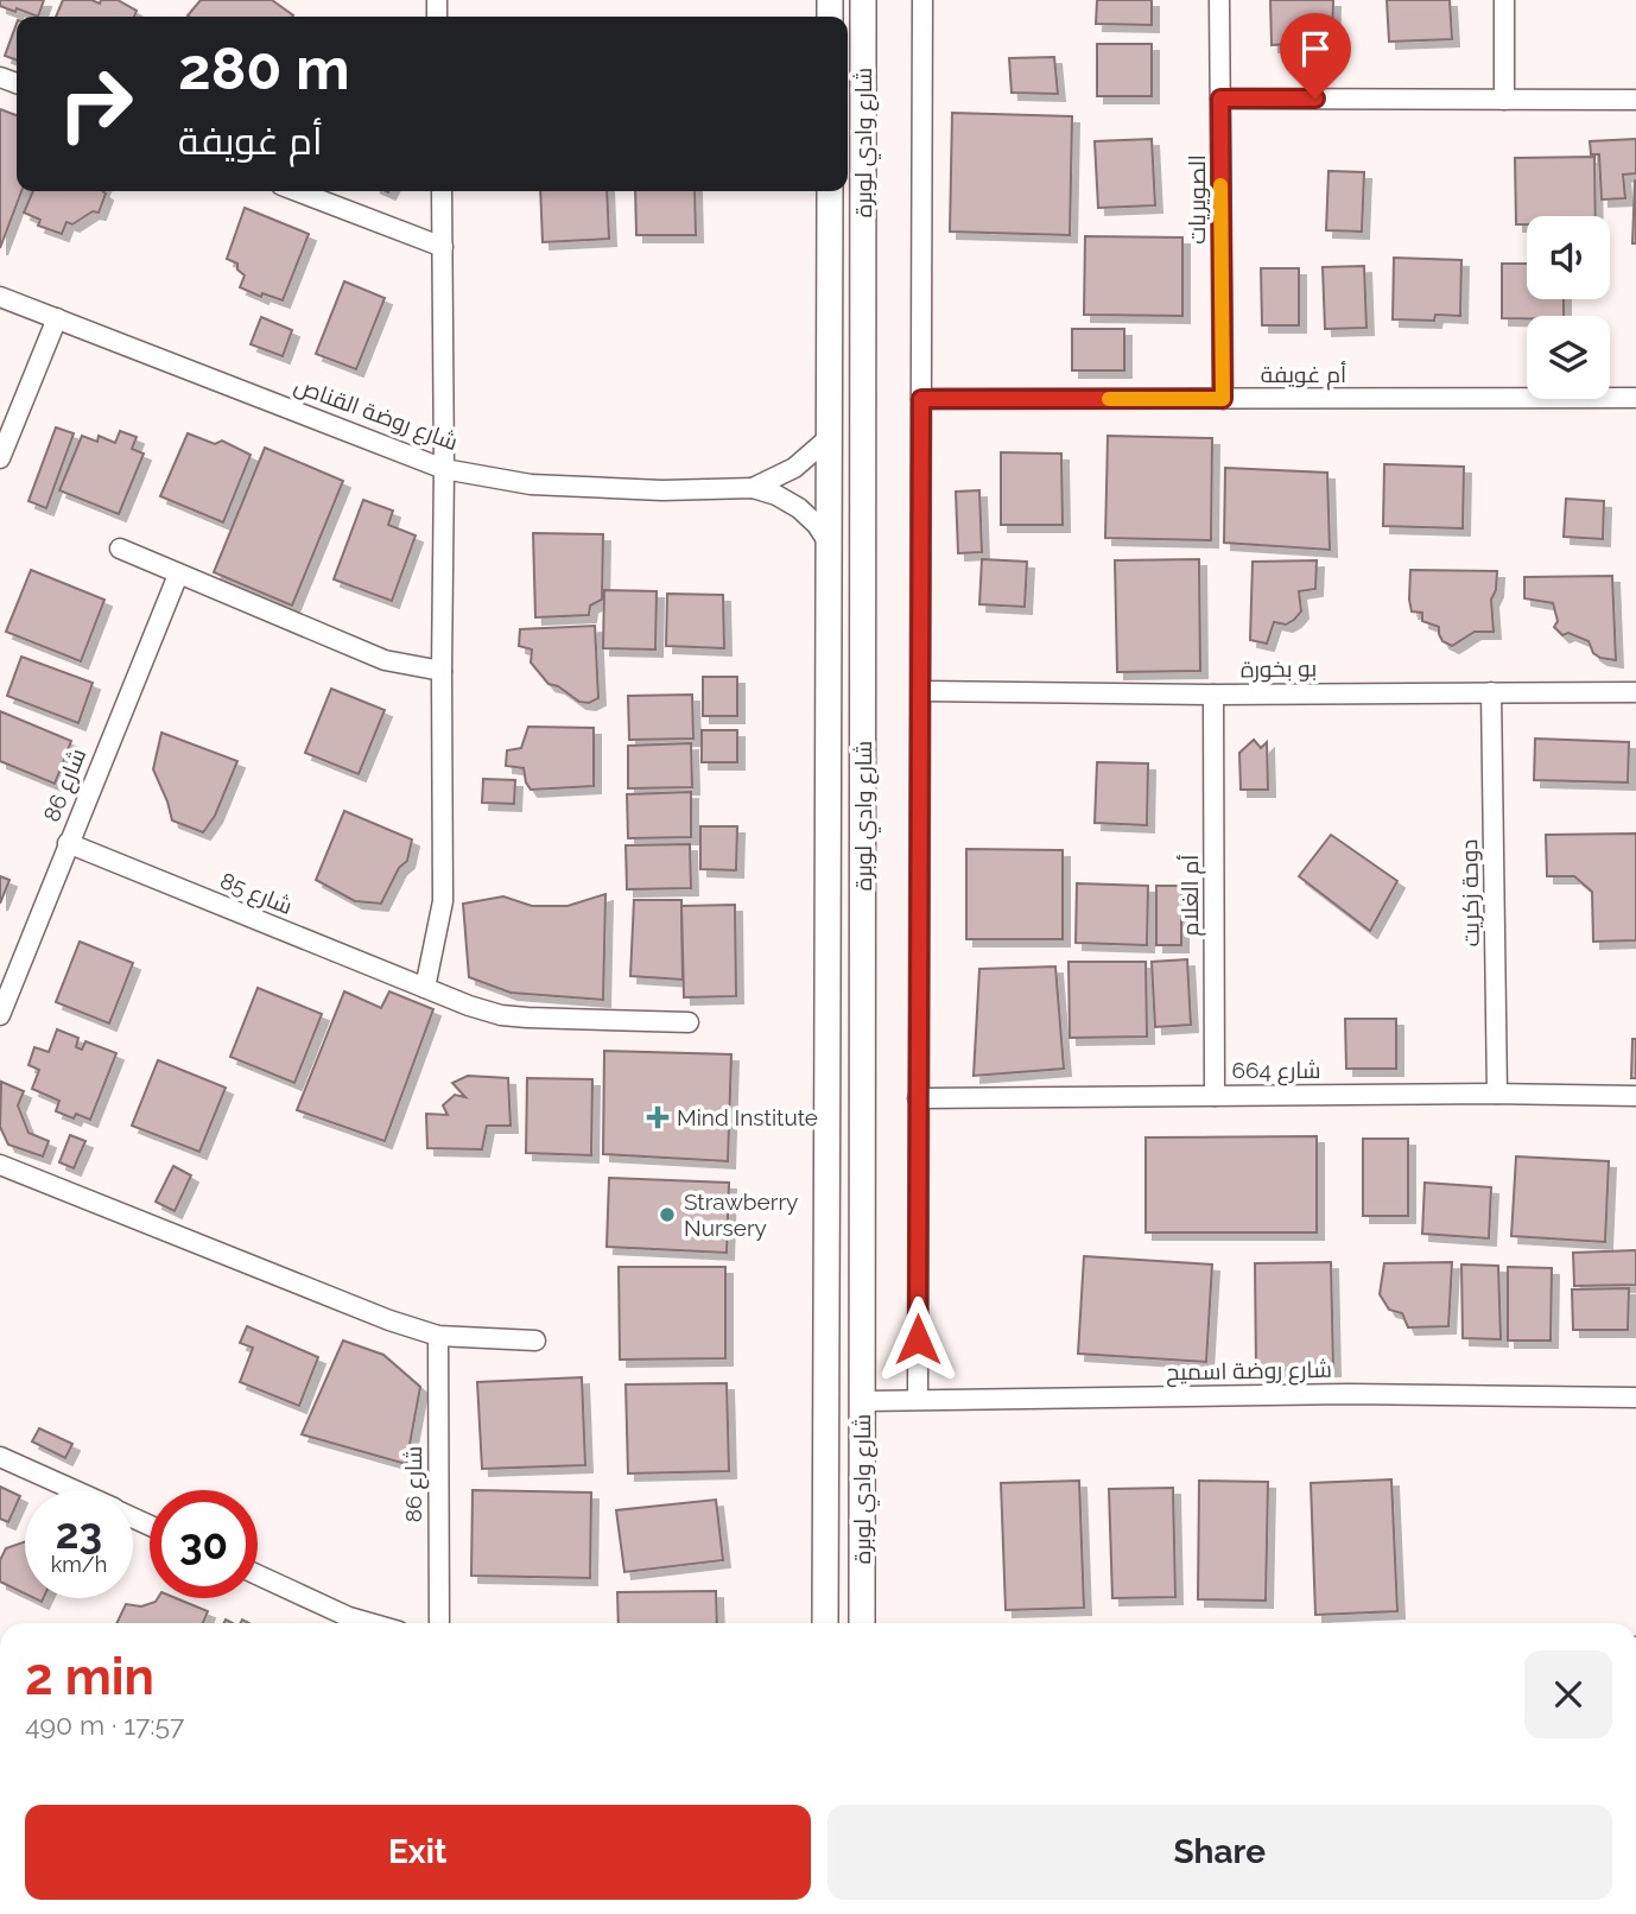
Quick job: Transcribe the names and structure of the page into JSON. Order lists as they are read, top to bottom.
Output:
{
  "streets": {
    "street": [
      "شارع وادي لوبرة",
      "الصويريات",
      "أم غويفة",
      "شارع روضة القناص",
      "بو بخورة",
      "شارع 86",
      "شارع 85",
      "دوحة زكريت",
      "أم الغلام",
      "شارع 664",
      "شارع روضة اسميح"
    ]
  },
  "crossings": [
    ["شارع وادي لوبرة", "شارع روضة القناص"],
    ["شارع وادي لوبرة", "شارع روضة اسميح"],
    ["الصويريات", "أم غويفة"],
    ["بو بخورة", "دوحة زكريت"],
    ["بو بخورة", "أم الغلام"],
    ["شارع 86", "شارع 85"],
    ["دوحة زكريت", "شارع 664"],
    ["أم الغلام", "شارع 664"]
  ],
  "places": {
    "health": ["Mind Institute"],
    "other": ["Strawberry Nursery"]
  },
  "page": {
    "turn": ["280 m", "أم غويفة"],
    "speed": "23 km/h",
    "limit": "30",
    "heading": ["2 min", "490 m · 17:57"],
    "buttons": ["Exit", "Share"]
  }
}
